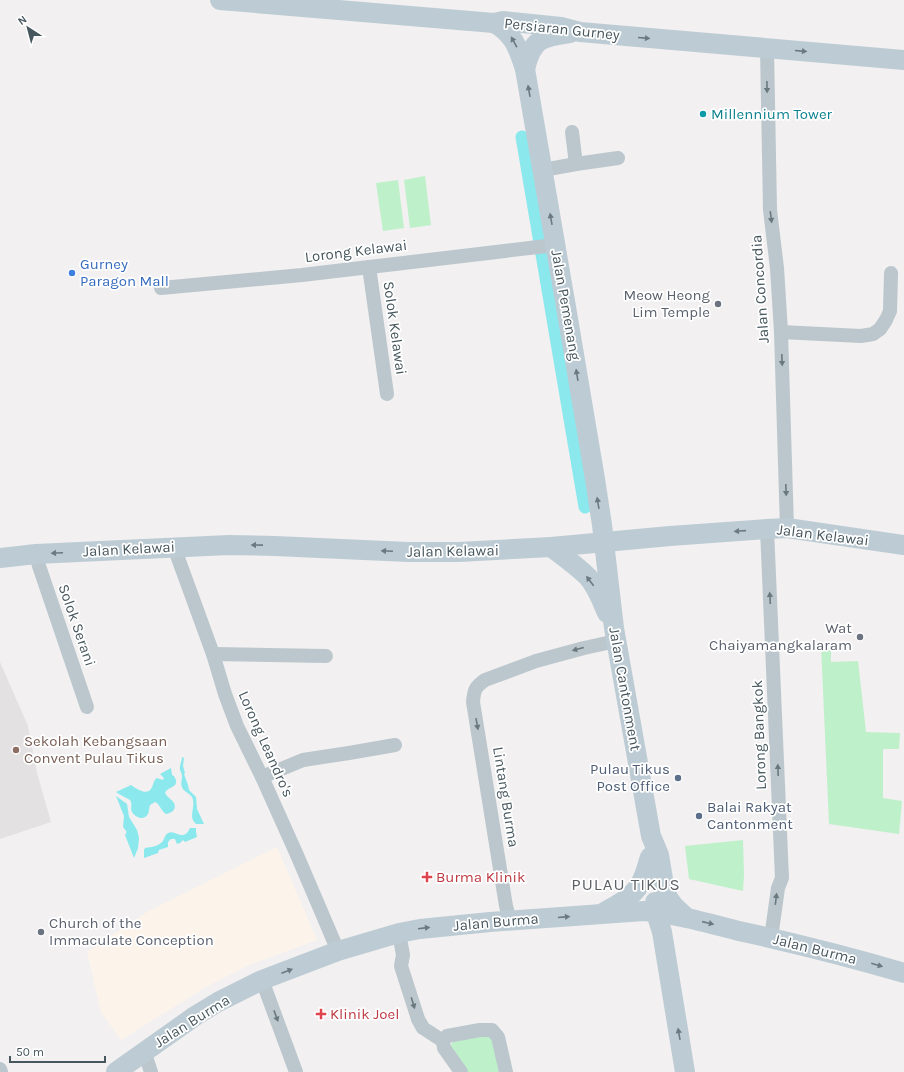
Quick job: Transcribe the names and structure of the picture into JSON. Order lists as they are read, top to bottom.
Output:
{
  "streets": {
    "main road": [
      "Persiaran Gurney",
      "Jalan Pemenang",
      "Jalan Kelawai",
      "Jalan Cantonment",
      "Jalan Burma"
    ],
    "street": [
      "Lorong Kelawai",
      "Jalan Concordia",
      "Solok Kelawai",
      "Solok Serani",
      "Lorong Bangkok",
      "Lorong Leandro's",
      "Lintang Burma"
    ]
  },
  "crossings": [
    ["Persiaran Gurney", "Jalan Concordia"],
    ["Persiaran Gurney", "Jalan Pemenang"],
    ["Lorong Kelawai", "Jalan Pemenang"],
    ["Lorong Kelawai", "Solok Kelawai"],
    ["Jalan Concordia", "Jalan Kelawai"],
    ["Jalan Pemenang", "Jalan Kelawai"],
    ["Jalan Pemenang", "Jalan Cantonment"],
    ["Jalan Kelawai", "Solok Serani"],
    ["Jalan Kelawai", "Jalan Cantonment"],
    ["Jalan Kelawai", "Lorong Bangkok"],
    ["Jalan Kelawai", "Lorong Leandro's"],
    ["Jalan Cantonment", "Lintang Burma"],
    ["Jalan Cantonment", "Jalan Burma"],
    ["Lorong Bangkok", "Jalan Burma"],
    ["Lorong Leandro's", "Jalan Burma"],
    ["Lintang Burma", "Jalan Burma"]
  ],
  "one_way": [
    "Persiaran Gurney",
    "Jalan Concordia",
    "Jalan Pemenang",
    "Jalan Kelawai",
    "Lorong Bangkok",
    "Jalan Burma"
  ],
  "districts": ["PULAU TIKUS"],
  "places": {
    "other": [
      "Millennium Tower",
      "Gurney Paragon Mall",
      "Meow Heong Lim Temple",
      "Wat Chaiyamangkalaram",
      "Sekolah Kebangsaan Convent Pulau Tikus",
      "Pulau Tikus Post Office",
      "Balai Rakyat Cantonment",
      "Church of the Immaculate Conception"
    ],
    "health": ["Burma Klinik", "Klinik Joel"]
  },
  "scale_bar": "50 m",
  "north": "top left"
}
